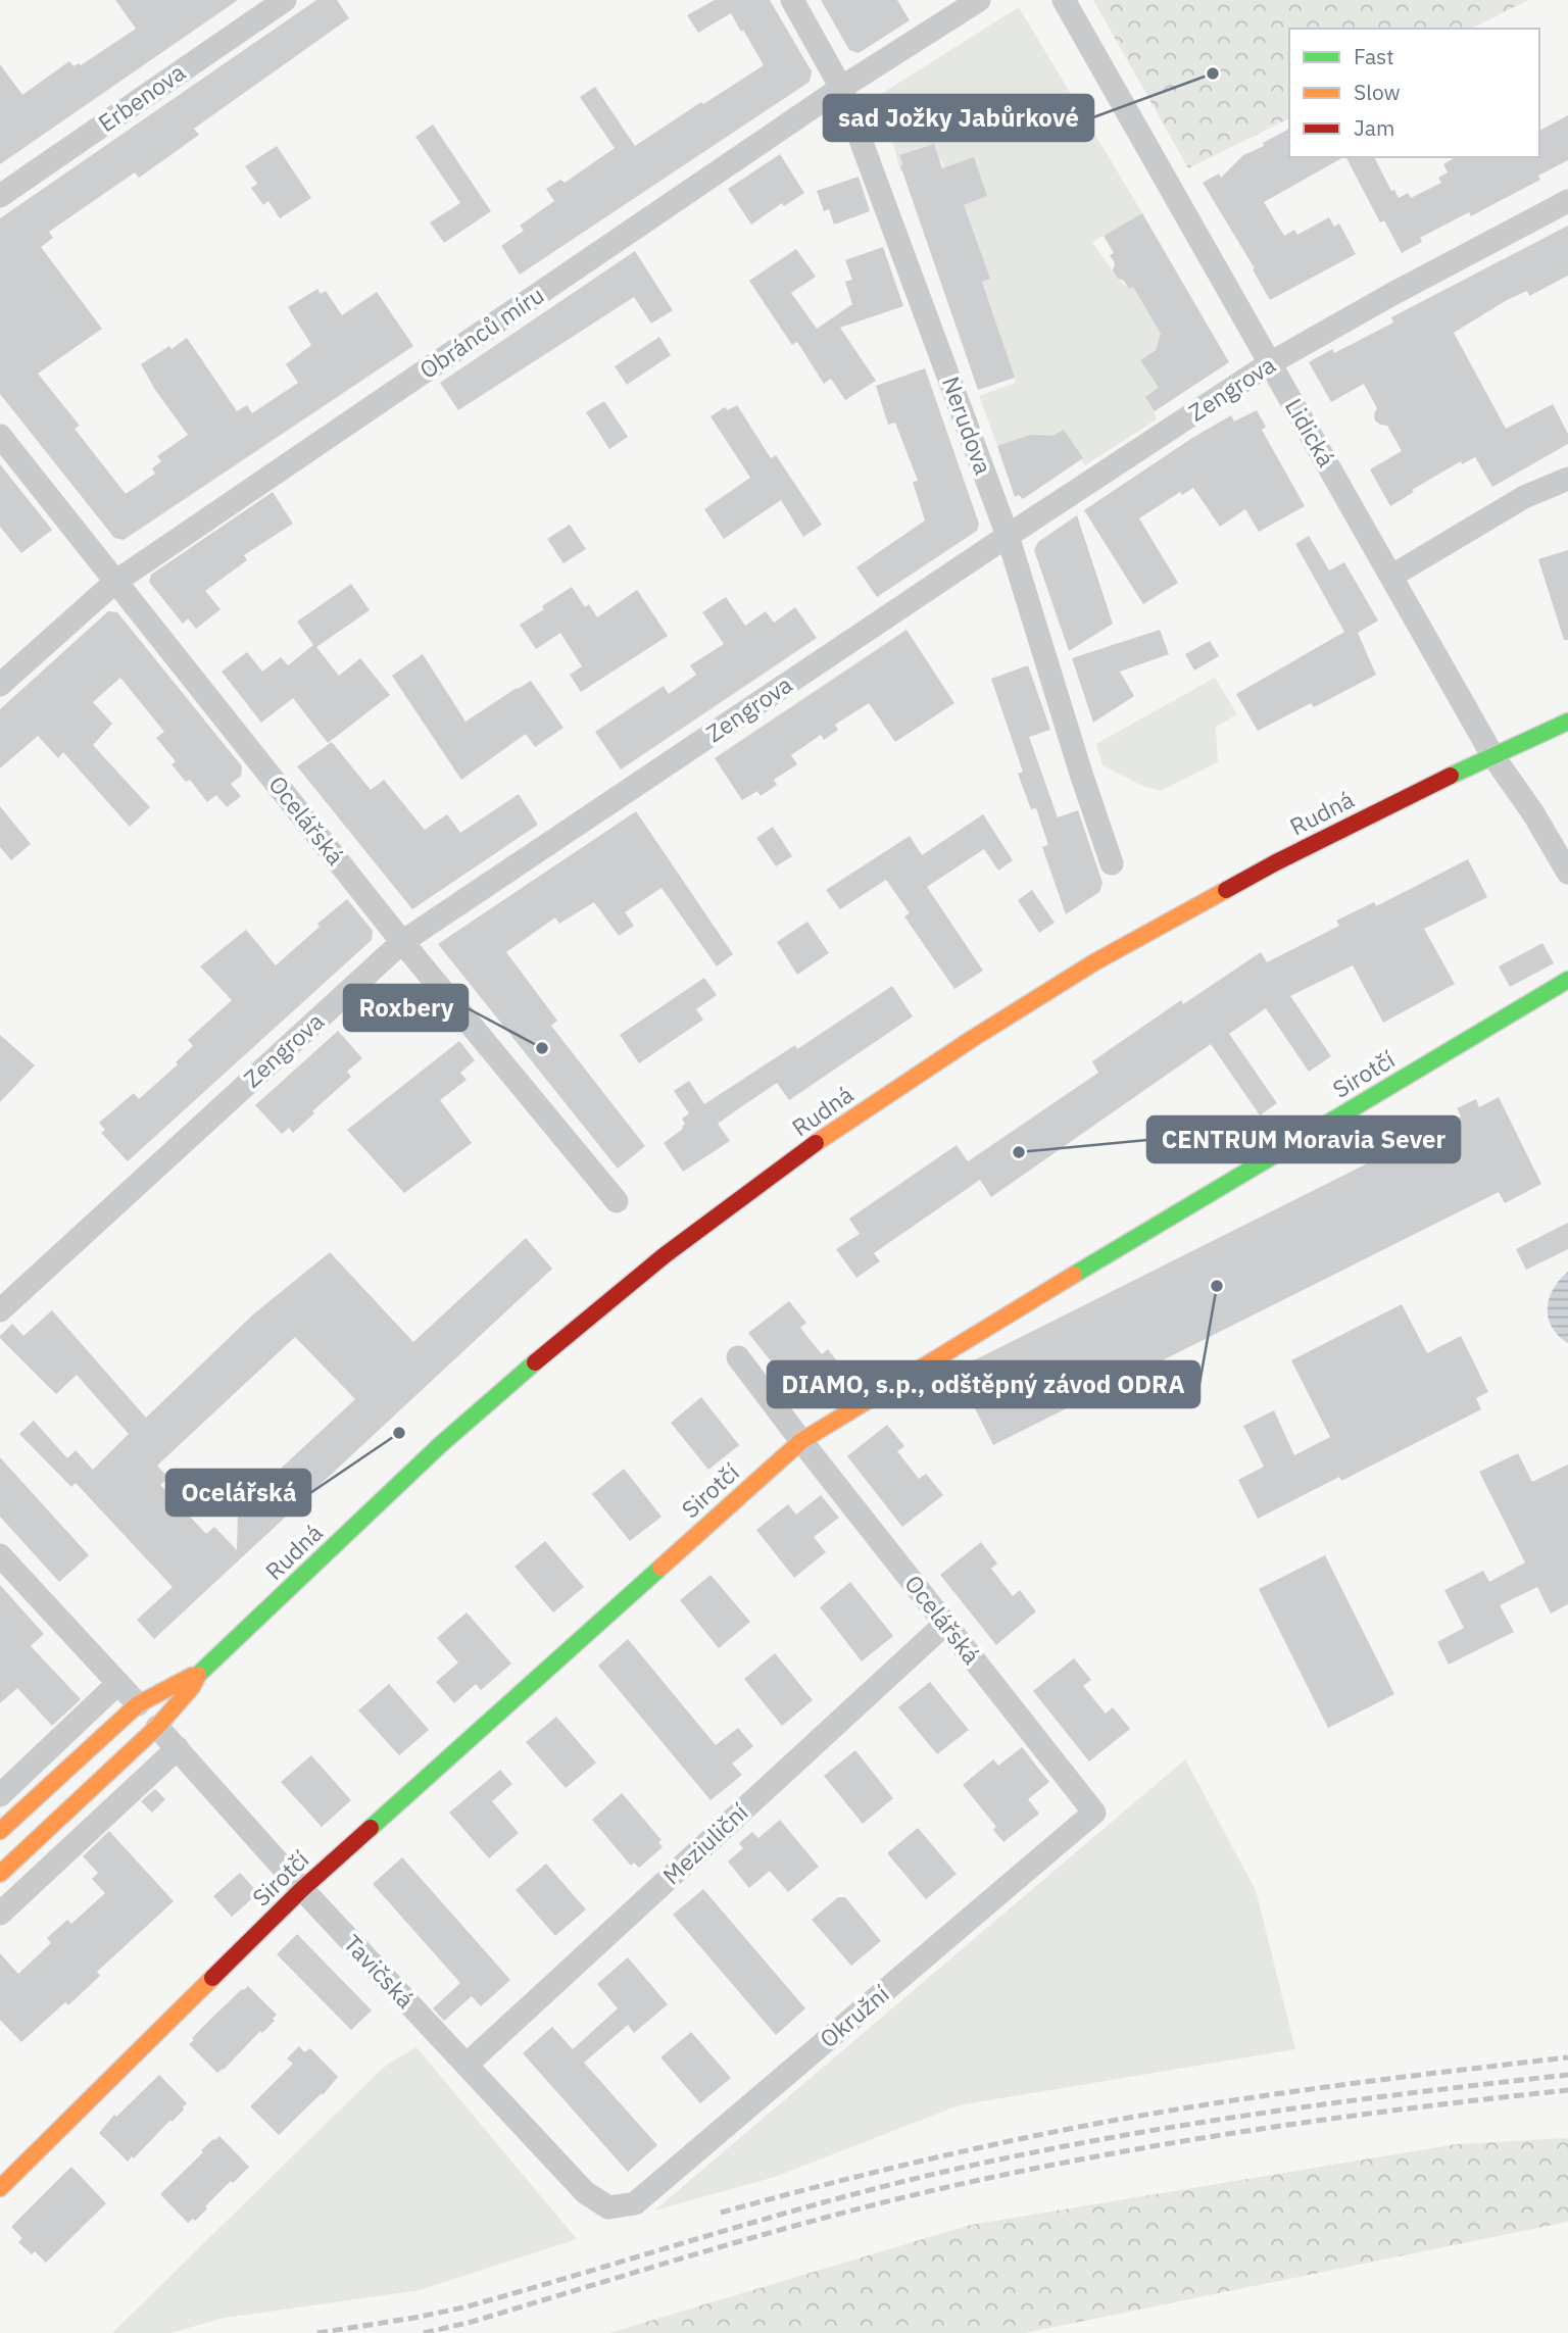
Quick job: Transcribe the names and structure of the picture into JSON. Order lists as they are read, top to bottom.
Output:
{
  "streets": {
    "main road": ["Rudná", "Sirotčí"],
    "street": [
      "Erbenova",
      "Obránců míru",
      "Zengrova",
      "Nerudova",
      "Lidická",
      "Ocelářská",
      "Meziuliční",
      "Tavičská",
      "Okružní"
    ]
  },
  "crossings": [
    ["Obránců míru", "Nerudova"],
    ["Obránců míru", "Ocelářská"],
    ["Zengrova", "Nerudova"],
    ["Zengrova", "Lidická"],
    ["Zengrova", "Ocelářská"],
    ["Lidická", "Rudná"],
    ["Rudná", "Tavičská"],
    ["Ocelářská", "Sirotčí"],
    ["Ocelářská", "Meziuliční"],
    ["Ocelářská", "Okružní"],
    ["Sirotčí", "Tavičská"],
    ["Meziuliční", "Tavičská"],
    ["Tavičská", "Okružní"]
  ],
  "places": [
    "sad Jožky Jabůrkové",
    "Roxbery",
    "CENTRUM Moravia Sever",
    "DIAMO, s.p., odštěpný závod ODRA",
    "Ocelářská"
  ],
  "legend": ["Fast", "Slow", "Jam"]
}
